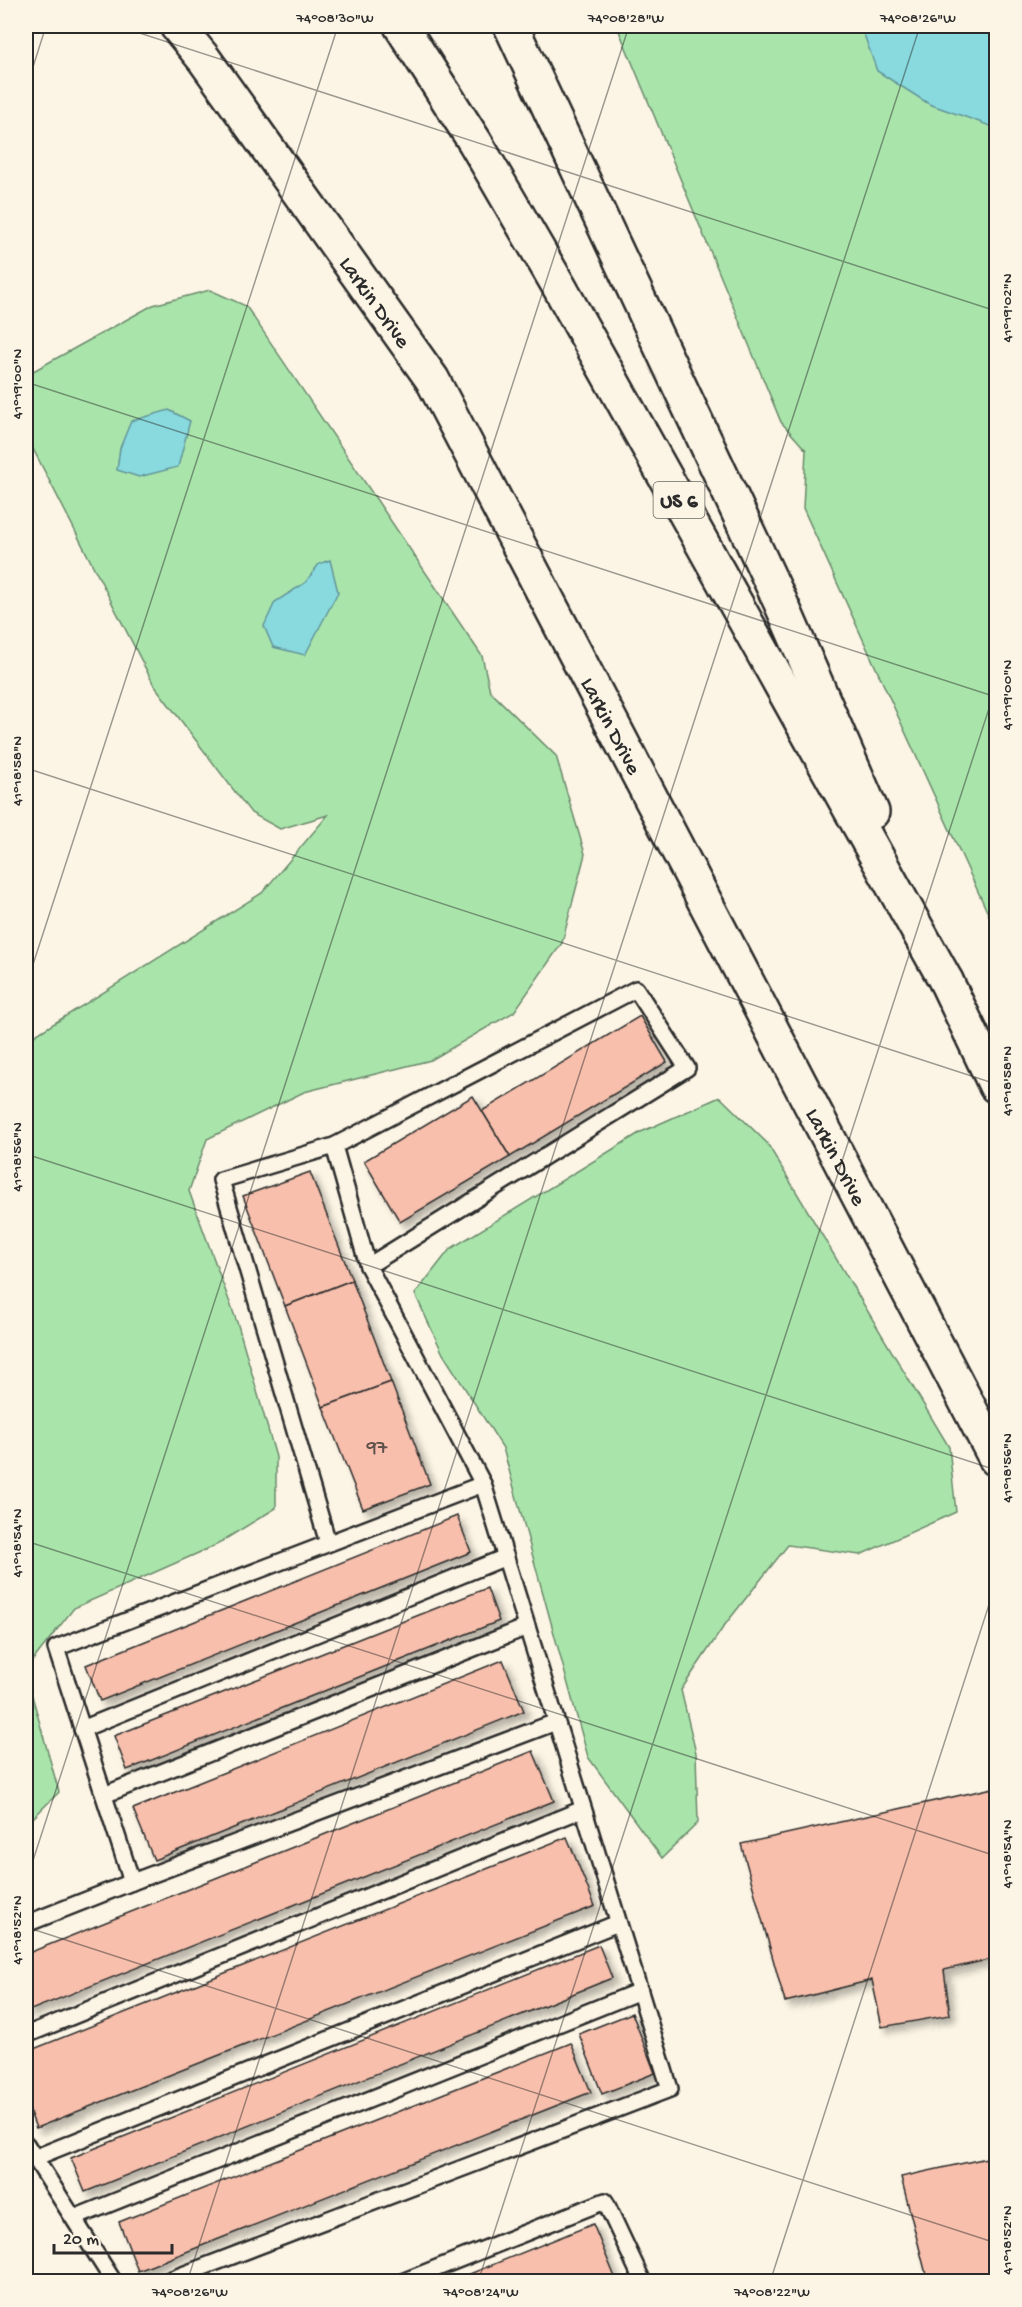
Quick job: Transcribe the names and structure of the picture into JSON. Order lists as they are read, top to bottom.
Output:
{
  "streets": {
    "main road": ["Larkin Drive", "US 6"]
  },
  "house_numbers": ["97"],
  "scale_bar": "20 m",
  "coordinates": [
    "74°08'30\"W",
    "74°08'28\"W",
    "74°08'26\"W",
    "41°19'02\"N",
    "41°19'00\"N",
    "41°18'58\"N",
    "41°18'56\"N",
    "41°18'54\"N",
    "41°18'52\"N",
    "74°08'24\"W",
    "74°08'22\"W"
  ]
}
